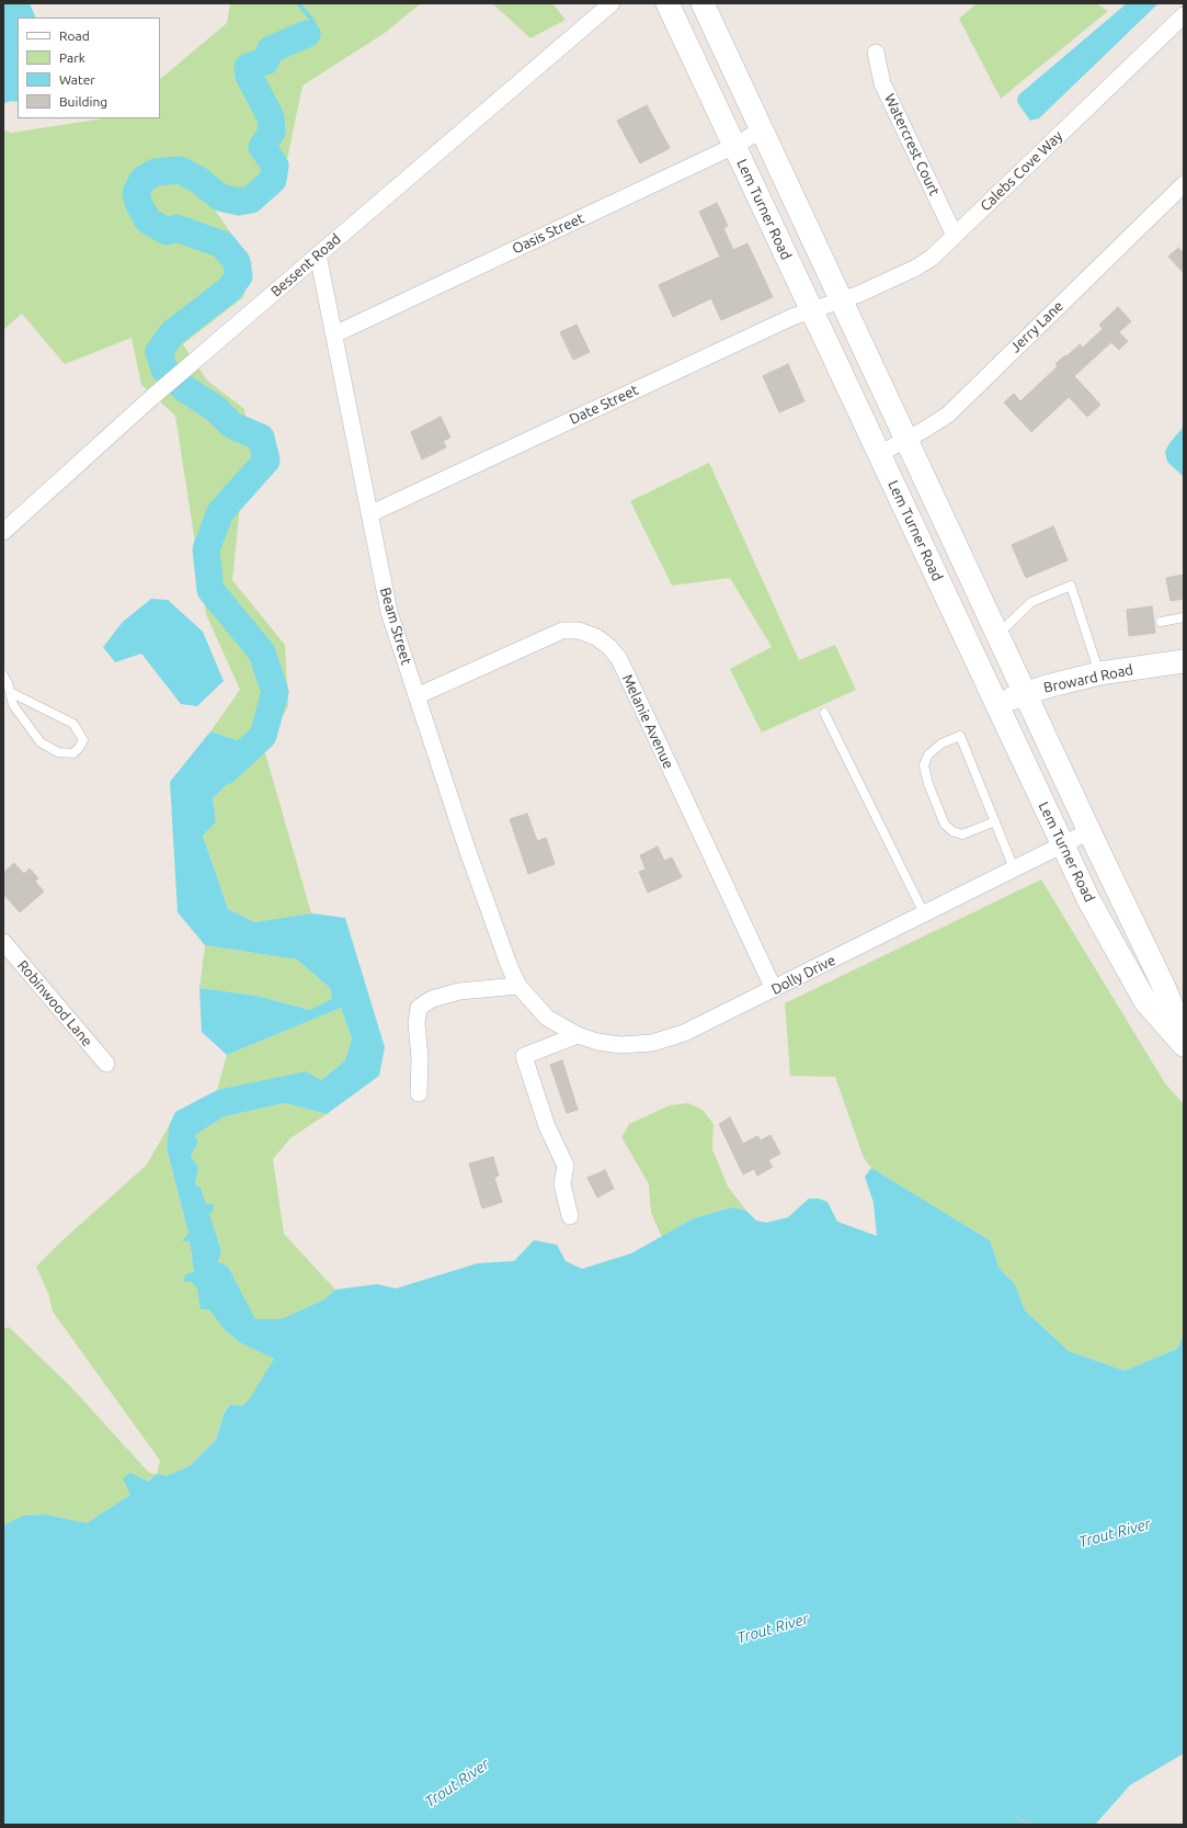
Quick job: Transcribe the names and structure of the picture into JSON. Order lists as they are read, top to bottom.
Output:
{
  "streets": {
    "main road": ["Lem Turner Road", "Broward Road"],
    "street": [
      "Watercrest Court",
      "Calebs Cove Way",
      "Oasis Street",
      "Bessent Road",
      "Jerry Lane",
      "Date Street",
      "Beam Street",
      "Melanie Avenue",
      "Dolly Drive",
      "Robinwood Lane"
    ]
  },
  "crossings": [
    ["Watercrest Court", "Calebs Cove Way"],
    ["Calebs Cove Way", "Lem Turner Road"],
    ["Calebs Cove Way", "Date Street"],
    ["Lem Turner Road", "Oasis Street"],
    ["Lem Turner Road", "Jerry Lane"],
    ["Lem Turner Road", "Date Street"],
    ["Lem Turner Road", "Broward Road"],
    ["Lem Turner Road", "Dolly Drive"],
    ["Oasis Street", "Beam Street"],
    ["Bessent Road", "Beam Street"],
    ["Date Street", "Beam Street"],
    ["Beam Street", "Melanie Avenue"],
    ["Beam Street", "Dolly Drive"],
    ["Melanie Avenue", "Dolly Drive"]
  ],
  "water": ["Trout River"],
  "legend": [
    "Road",
    "Park",
    "Water",
    "Building"
  ]
}
